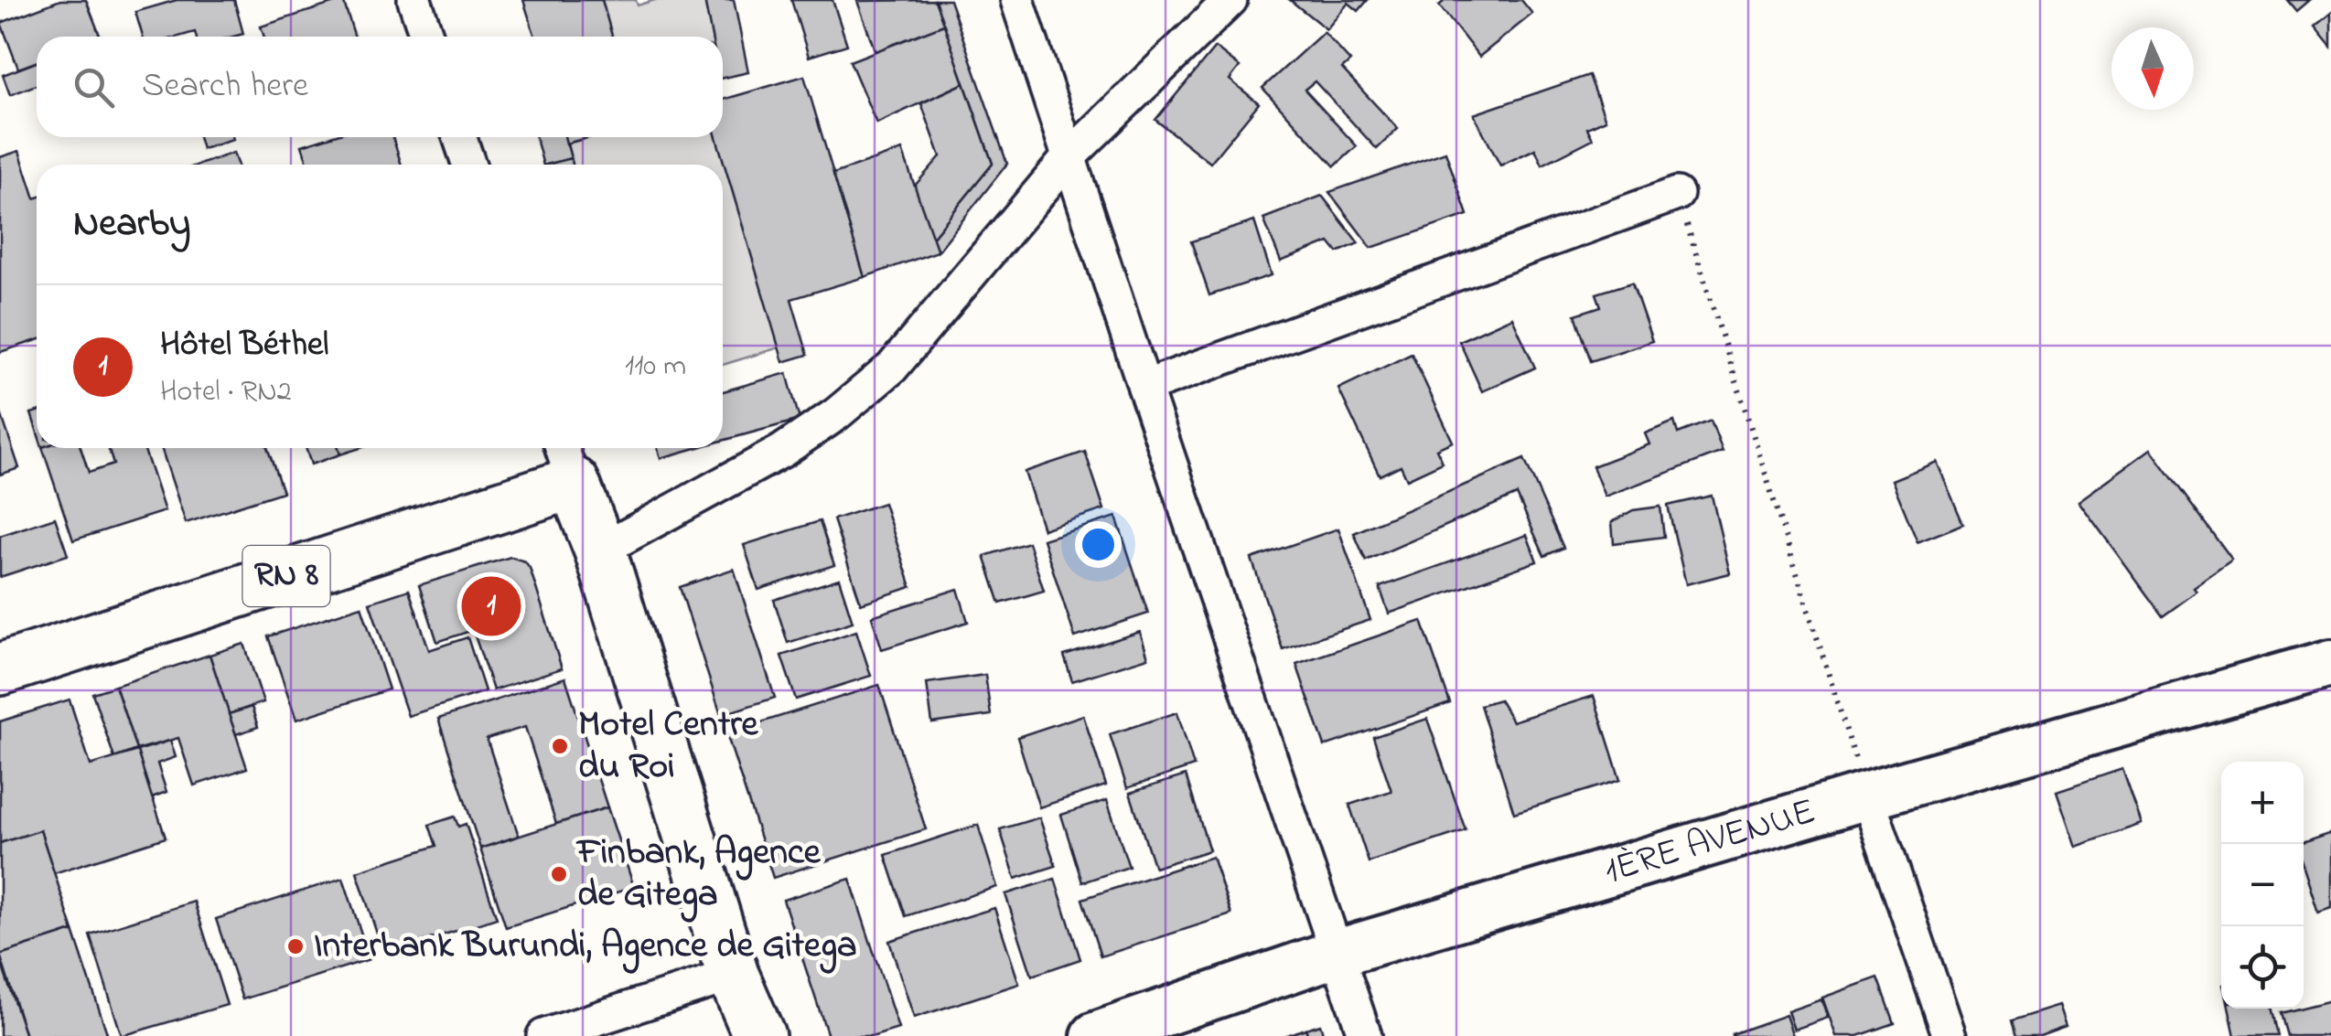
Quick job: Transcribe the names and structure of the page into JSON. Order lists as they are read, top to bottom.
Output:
{
  "streets": {
    "main road": ["RN 8", "1ÈRE AVENUE"]
  },
  "places": ["Motel Centre du Roi", "Finbank, Agence de Gitega", "Interbank Burundi, Agence de Gitega"],
  "north": "bottom",
  "page": {
    "search": "Search here",
    "heading": "Nearby",
    "list": [
      {
        "mark": "1",
        "name": "Hôtel Béthel",
        "note": "Hotel · RN2",
        "value": "110 m"
      }
    ],
    "pins": "1",
    "map_buttons": ["+", "−"]
  }
}
